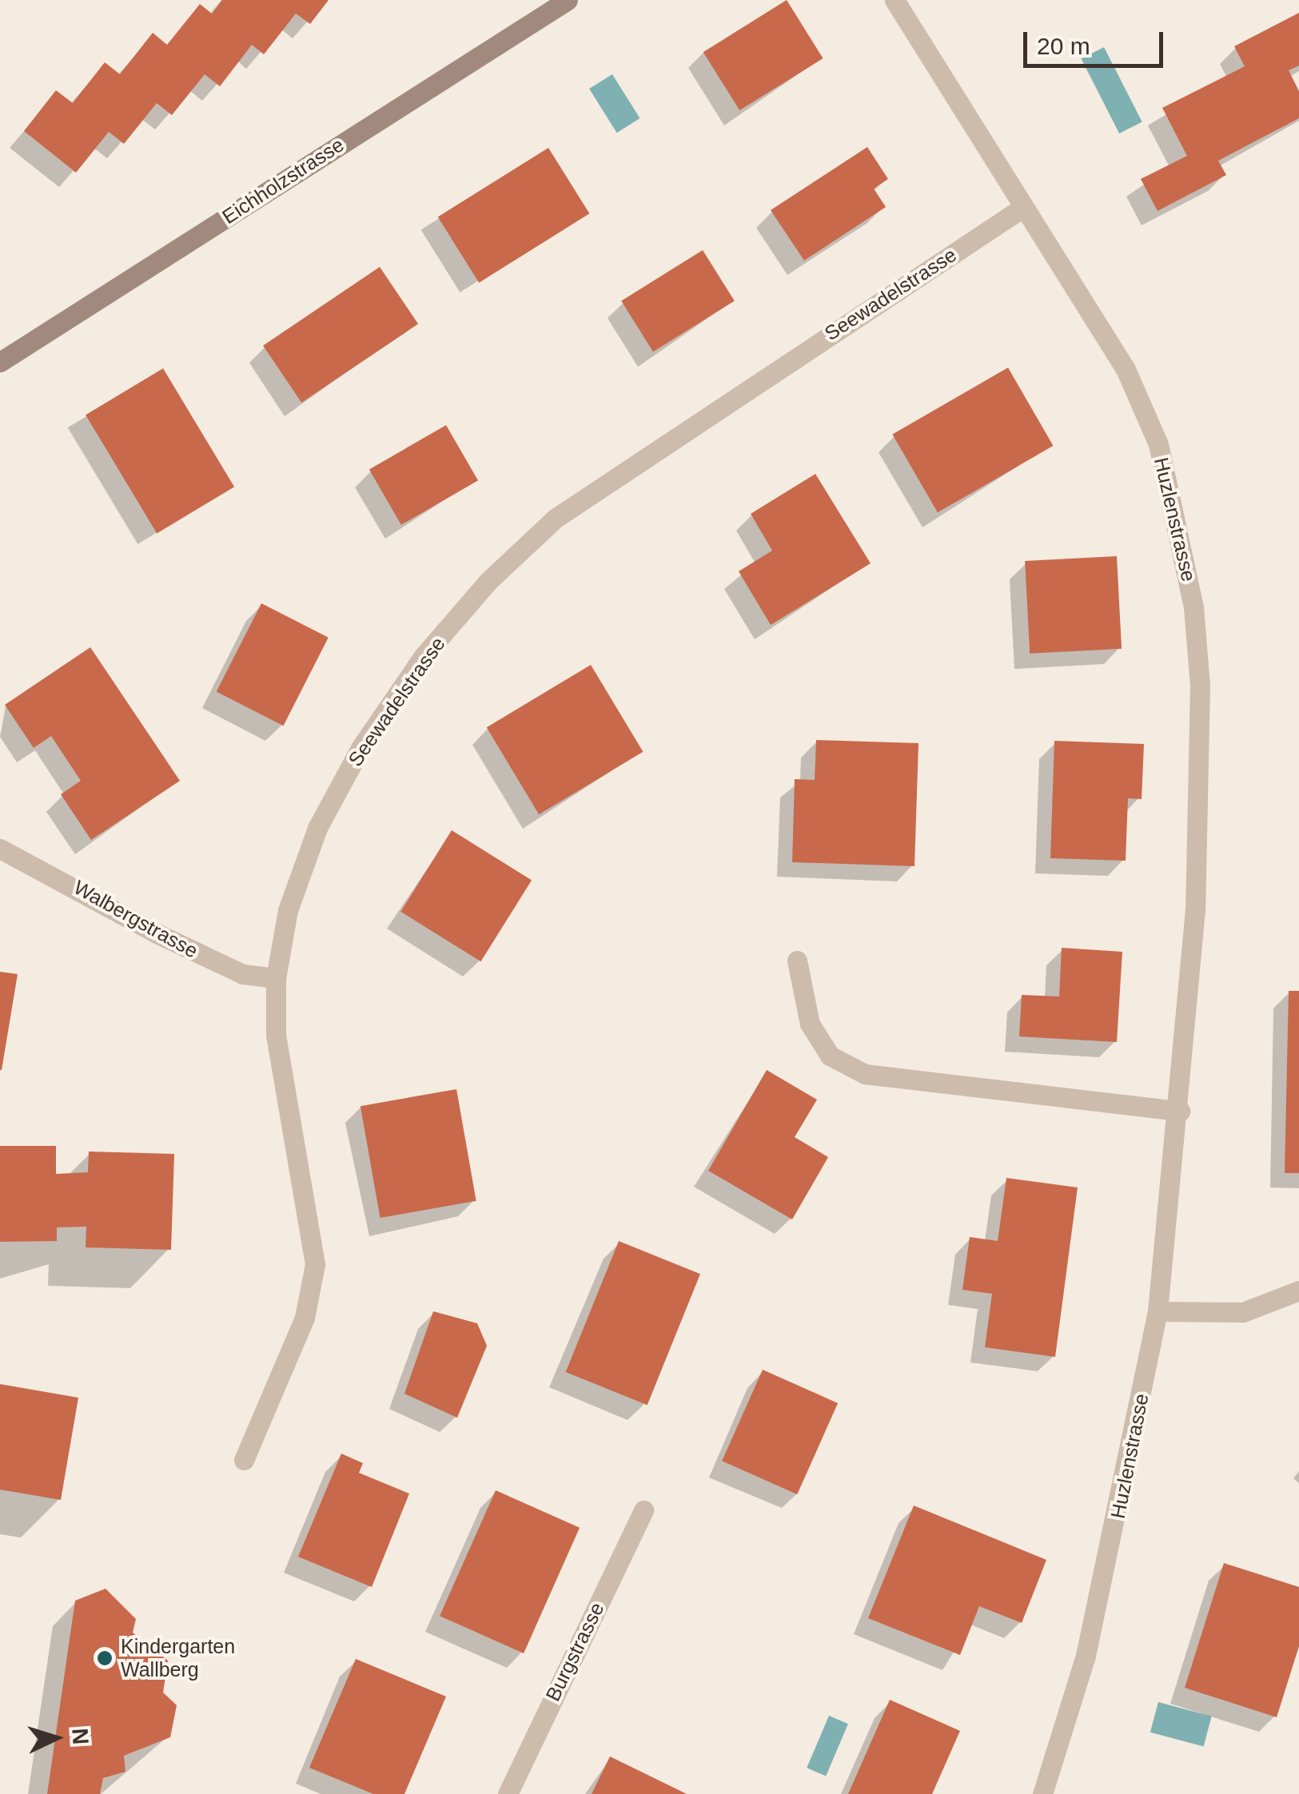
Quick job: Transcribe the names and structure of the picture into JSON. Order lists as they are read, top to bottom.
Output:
{
  "streets": {
    "street": [
      "Eichholzstrasse",
      "Seewadelstrasse",
      "Huzlenstrasse",
      "Walbergstrasse",
      "Burgstrasse"
    ]
  },
  "crossings": [
    ["Seewadelstrasse", "Huzlenstrasse"],
    ["Seewadelstrasse", "Walbergstrasse"]
  ],
  "places": ["Kindergarten Wallberg"],
  "scale_bar": "20 m",
  "north": "right"
}
